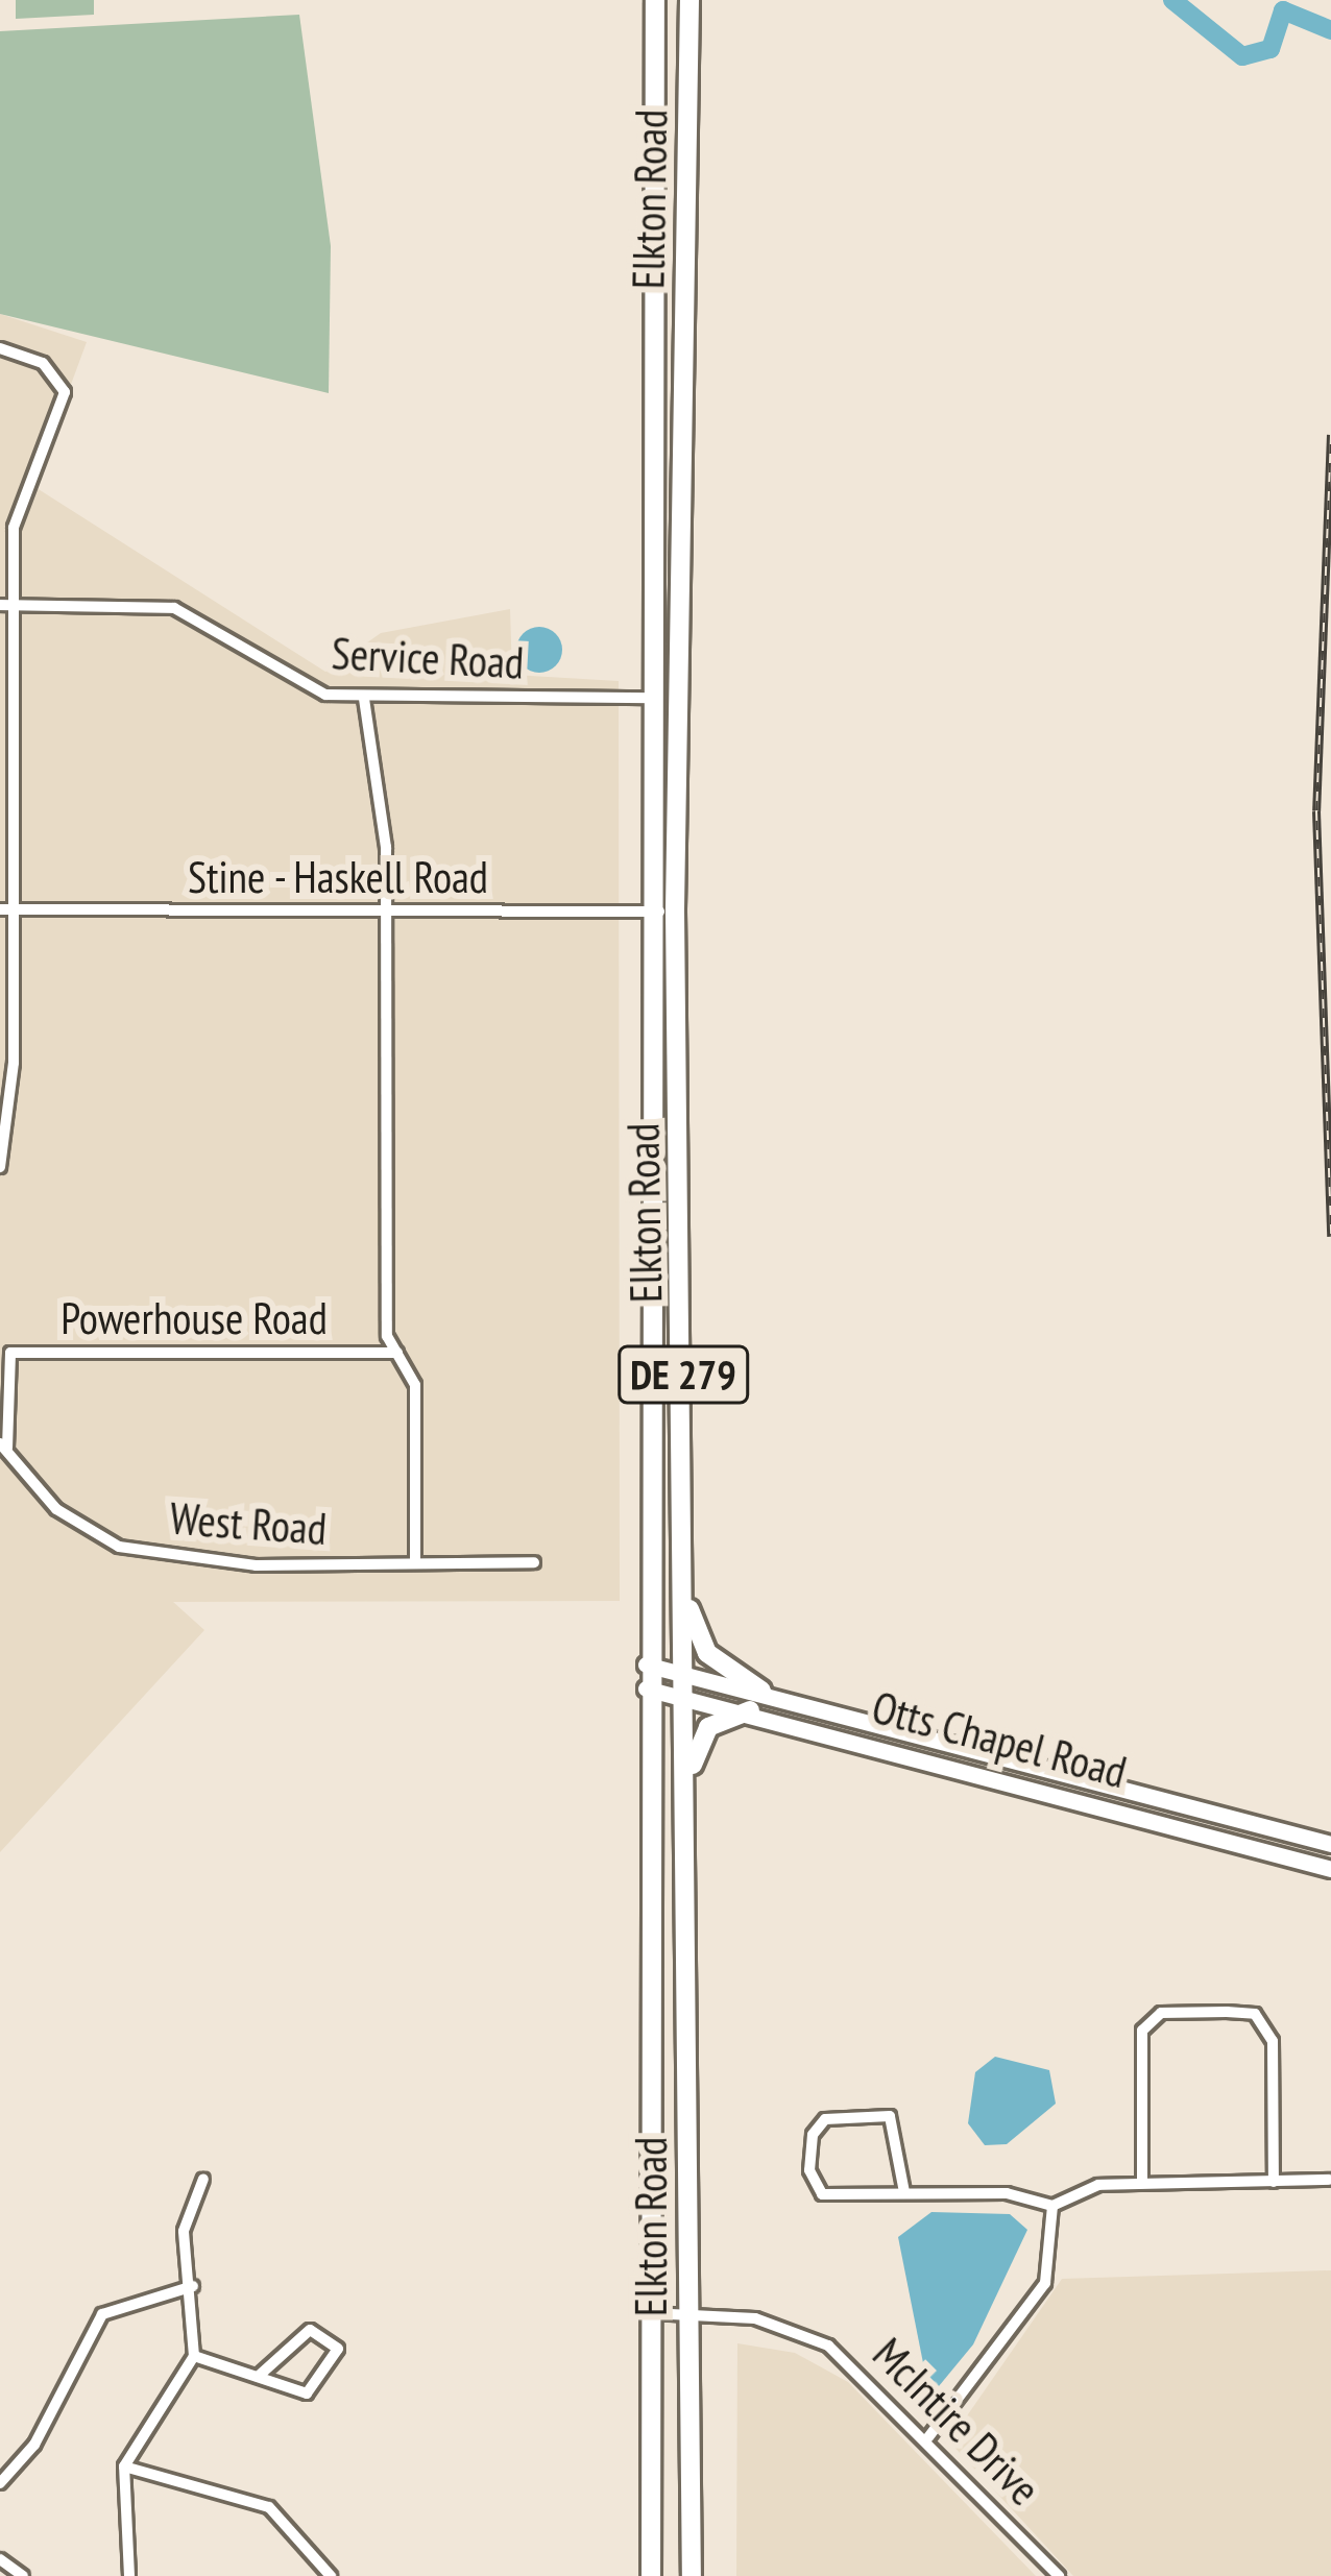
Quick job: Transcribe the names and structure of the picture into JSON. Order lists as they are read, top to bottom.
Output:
{
  "streets": {
    "main road": ["Elkton Road", "DE 279", "Otts Chapel Road"],
    "street": [
      "Service Road",
      "Stine - Haskell Road",
      "Powerhouse Road",
      "West Road",
      "McIntire Drive"
    ]
  },
  "crossings": [
    ["Elkton Road", "Service Road"],
    ["Elkton Road", "Stine - Haskell Road"],
    ["Elkton Road", "Otts Chapel Road"],
    ["Elkton Road", "McIntire Drive"],
    ["Powerhouse Road", "West Road"]
  ]
}
